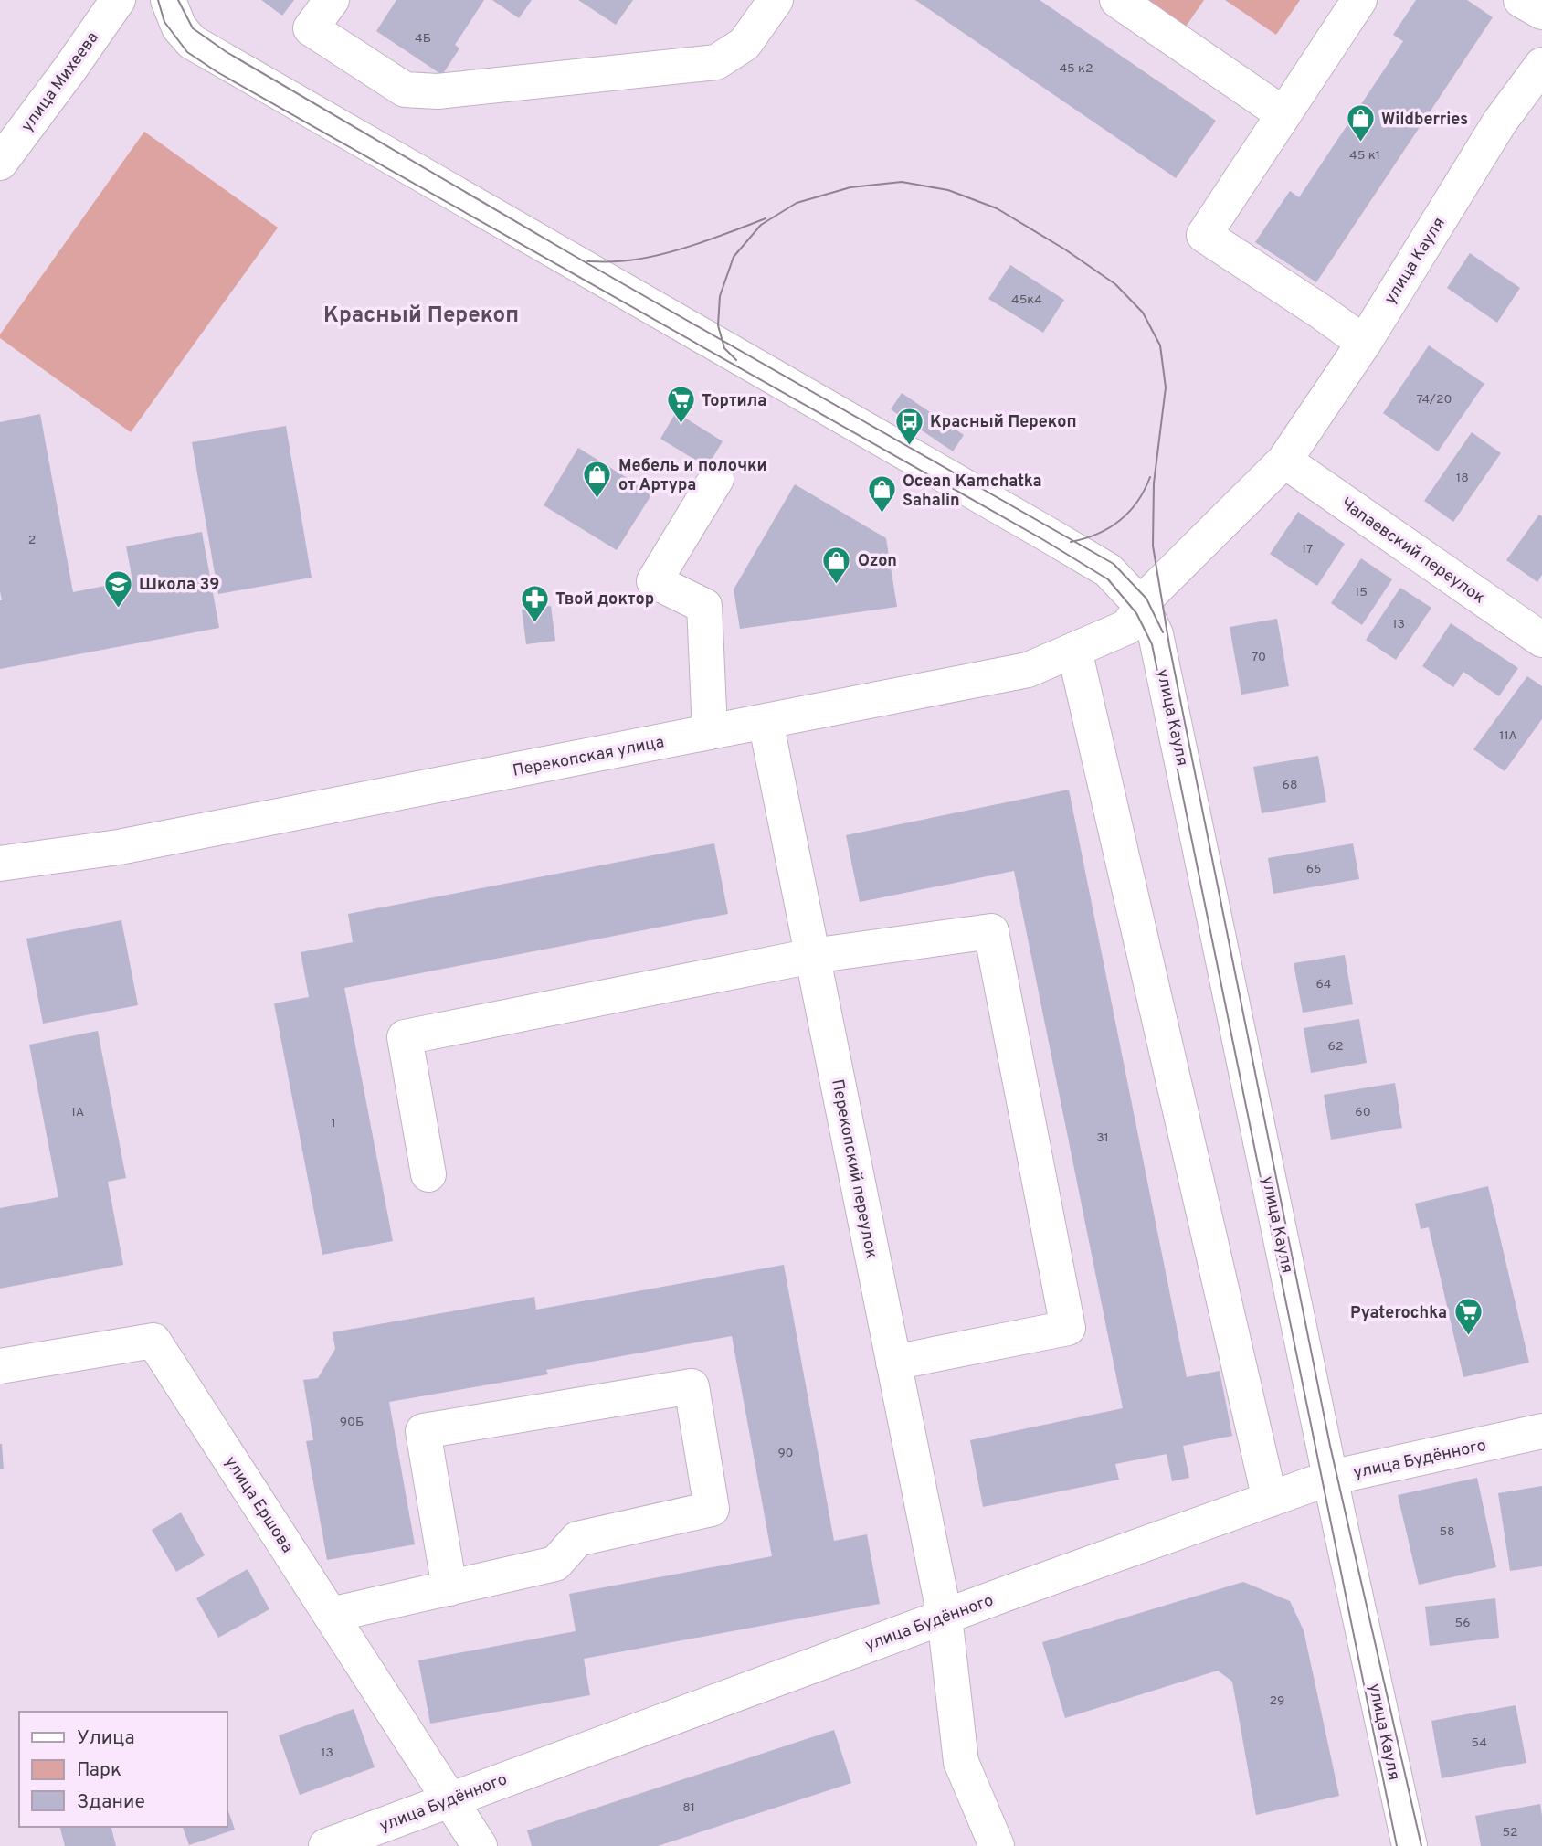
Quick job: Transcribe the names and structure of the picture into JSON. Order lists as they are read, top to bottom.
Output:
{
  "streets": {
    "street": [
      "улица Михеева",
      "улица Кауля",
      "Чапаевский переулок",
      "Перекопская улица",
      "Перекопский переулок",
      "улица Будённого",
      "улица Ершова"
    ]
  },
  "crossings": [
    ["улица Кауля", "Чапаевский переулок"],
    ["улица Кауля", "Перекопская улица"],
    ["улица Кауля", "улица Будённого"],
    ["Перекопская улица", "Перекопский переулок"],
    ["Перекопский переулок", "улица Будённого"],
    ["улица Будённого", "улица Ершова"]
  ],
  "districts": ["Красный Перекоп"],
  "places": {
    "shop": [
      "Wildberries",
      "Мебель и полочки от Артура",
      "Ocean Kamchatka Sahalin",
      "Ozon"
    ],
    "supermarket": ["Тортила", "Pyaterochka"],
    "bus stop": ["Красный Перекоп"],
    "school or university": ["Школа 39"],
    "pharmacy": ["Твой доктор"]
  },
  "house_numbers": [
    "4Б",
    "45 к2",
    "45 к1",
    "45к4",
    "74/20",
    "18",
    "2",
    "17",
    "15",
    "13",
    "70",
    "11А",
    "68",
    "66",
    "64",
    "62",
    "1А",
    "60",
    "1",
    "31",
    "90Б",
    "90",
    "58",
    "56",
    "29",
    "54",
    "13",
    "81",
    "52"
  ],
  "legend": ["Улица", "Парк", "Здание"]
}
